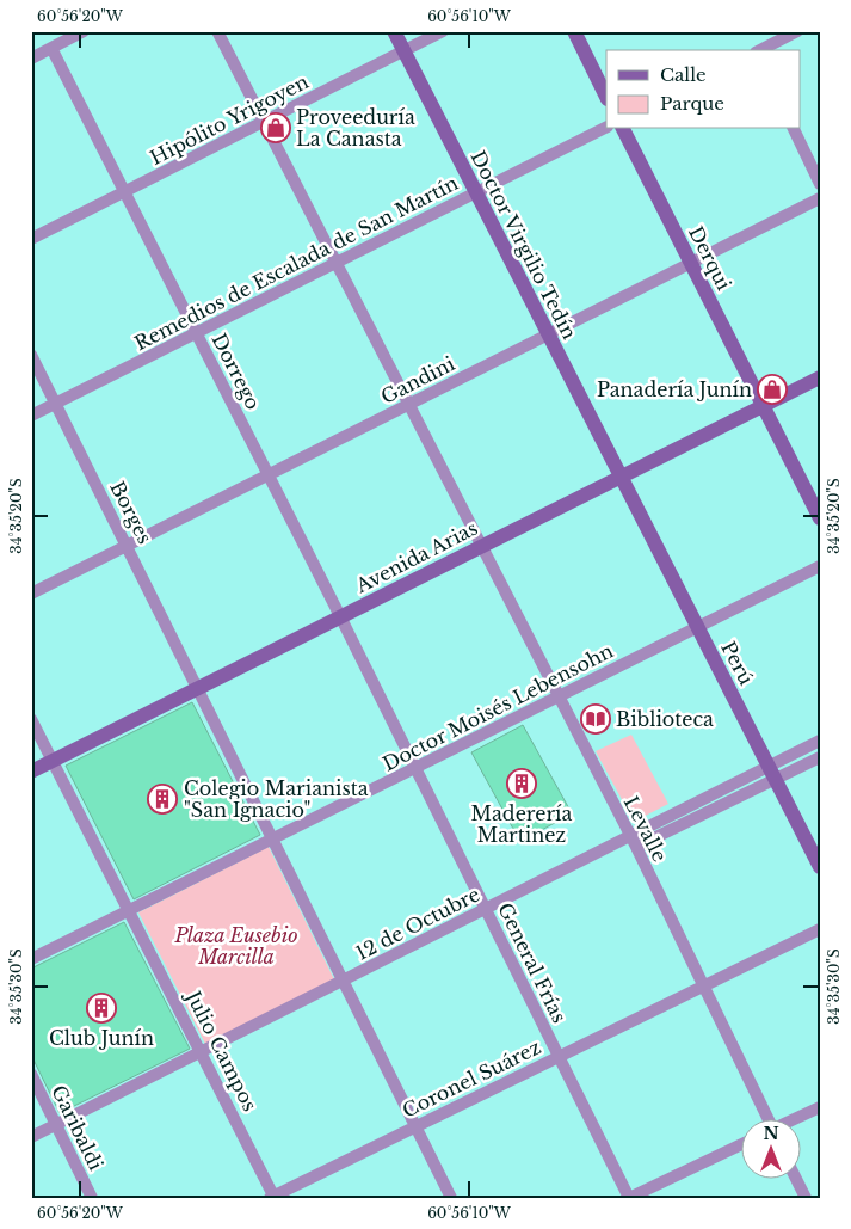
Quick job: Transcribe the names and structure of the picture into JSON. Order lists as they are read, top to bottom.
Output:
{
  "streets": {
    "main road": [
      "Doctor Virgilio Tedín",
      "Derqui",
      "Avenida Arias",
      "Perú"
    ],
    "street": [
      "Hipólito Yrigoyen",
      "Remedios de Escalada de San Martín",
      "Dorrego",
      "Gandini",
      "Borges",
      "Doctor Moisés Lebensohn",
      "Levalle",
      "12 de Octubre",
      "General Frías",
      "Julio Campos",
      "Coronel Suárez",
      "Garibaldi"
    ]
  },
  "crossings": [
    ["Hipólito Yrigoyen", "Doctor Virgilio Tedín"],
    ["Hipólito Yrigoyen", "Dorrego"],
    ["Hipólito Yrigoyen", "Levalle"],
    ["Doctor Virgilio Tedín", "Remedios de Escalada de San Martín"],
    ["Doctor Virgilio Tedín", "Gandini"],
    ["Doctor Virgilio Tedín", "Avenida Arias"],
    ["Doctor Virgilio Tedín", "Perú"],
    ["Derqui", "Gandini"],
    ["Derqui", "Avenida Arias"],
    ["Remedios de Escalada de San Martín", "Dorrego"],
    ["Remedios de Escalada de San Martín", "Borges"],
    ["Remedios de Escalada de San Martín", "Levalle"],
    ["Dorrego", "Gandini"],
    ["Dorrego", "Avenida Arias"],
    ["Dorrego", "General Frías"],
    ["Gandini", "Borges"],
    ["Gandini", "Levalle"],
    ["Borges", "Avenida Arias"],
    ["Borges", "Doctor Moisés Lebensohn"],
    ["Borges", "12 de Octubre"],
    ["Borges", "Coronel Suárez"],
    ["Avenida Arias", "Perú"],
    ["Avenida Arias", "Levalle"],
    ["Avenida Arias", "General Frías"],
    ["Avenida Arias", "Julio Campos"],
    ["Perú", "Doctor Moisés Lebensohn"],
    ["Perú", "12 de Octubre"],
    ["Doctor Moisés Lebensohn", "Levalle"],
    ["Doctor Moisés Lebensohn", "General Frías"],
    ["Doctor Moisés Lebensohn", "Julio Campos"],
    ["Levalle", "12 de Octubre"],
    ["Levalle", "Coronel Suárez"],
    ["12 de Octubre", "General Frías"],
    ["12 de Octubre", "Julio Campos"],
    ["12 de Octubre", "Garibaldi"],
    ["General Frías", "Coronel Suárez"],
    ["Julio Campos", "Coronel Suárez"]
  ],
  "parks": ["Plaza Eusebio Marcilla"],
  "places": {
    "shop": ["Proveeduría La Canasta", "Panadería Junín"],
    "library": ["Biblioteca"],
    "building": ["Maderería Martinez", "Colegio Marianista \"San Ignacio\"", "Club Junín"]
  },
  "legend": ["Calle", "Parque"],
  "north": "top",
  "coordinates": [
    "60°56'20\"W",
    "60°56'10\"W",
    "34°35'20\"S",
    "34°35'30\"S"
  ]
}
